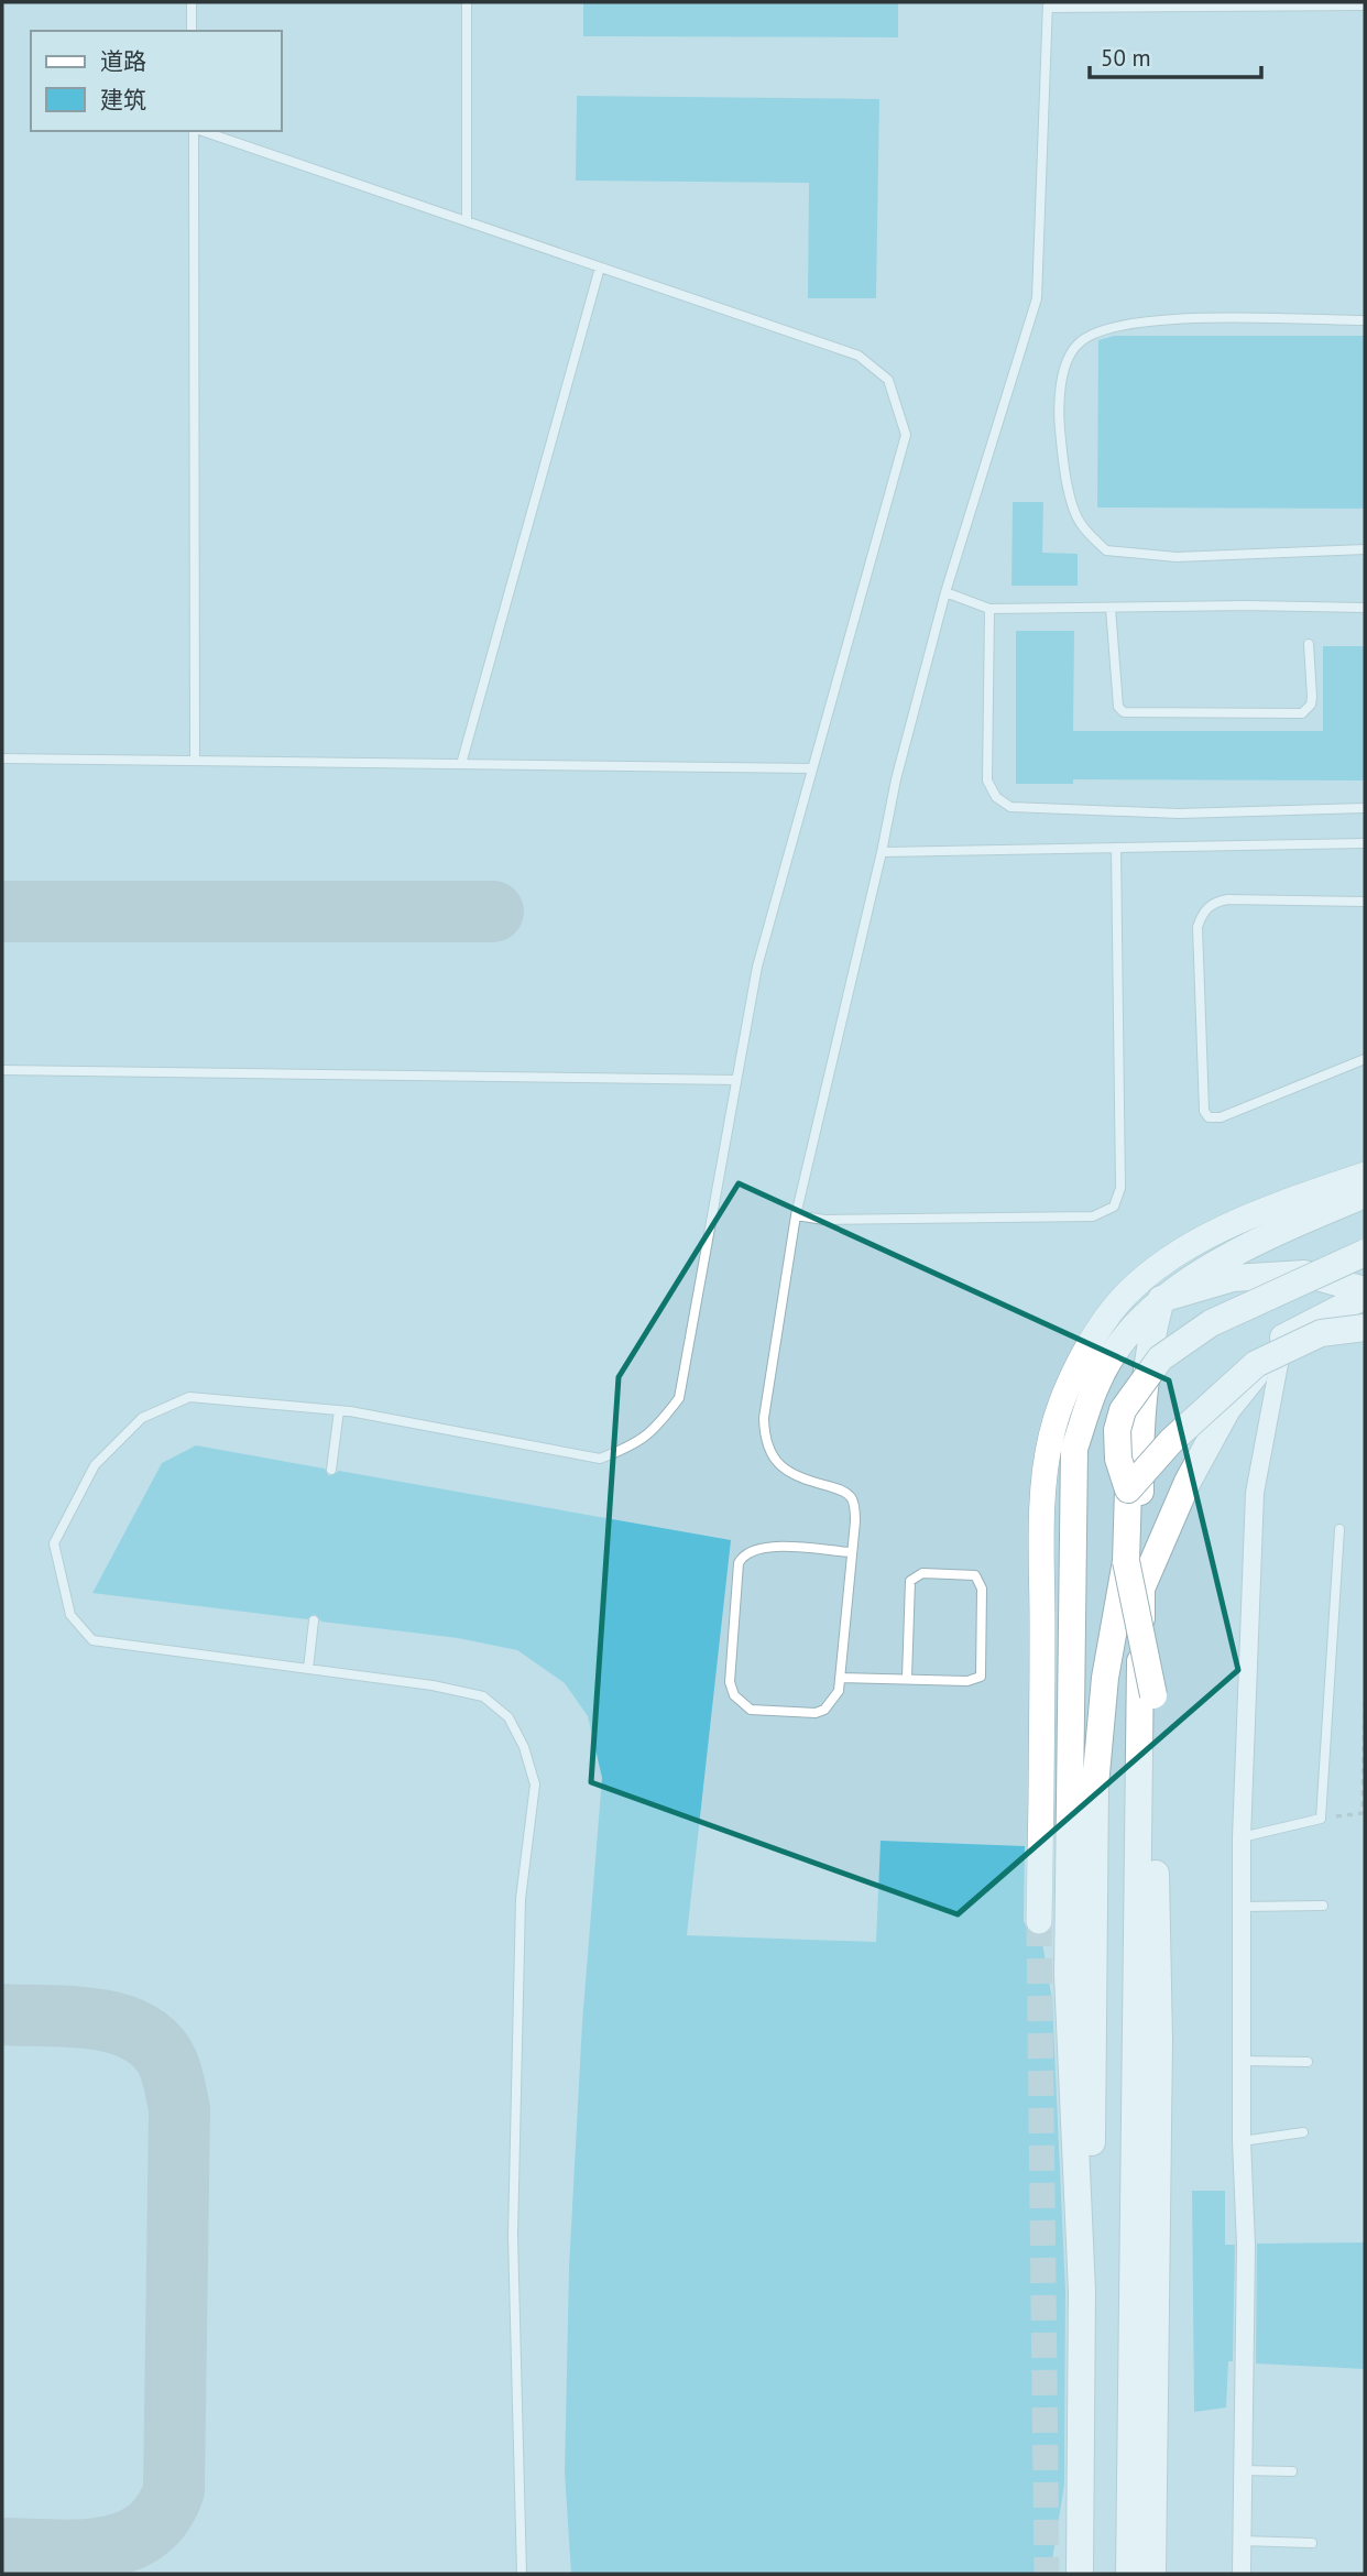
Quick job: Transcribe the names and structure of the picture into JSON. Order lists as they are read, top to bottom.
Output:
{
  "legend": ["道路", "建筑"],
  "scale_bar": "50 m"
}
